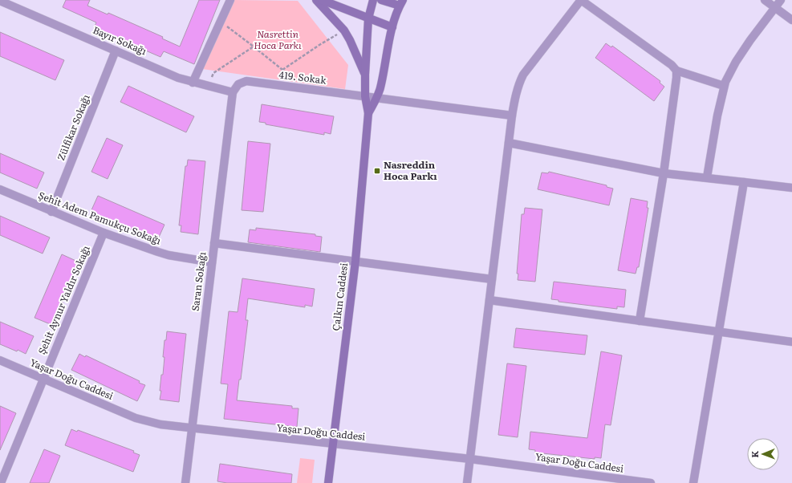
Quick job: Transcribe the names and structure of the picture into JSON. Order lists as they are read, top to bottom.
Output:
{
  "streets": {
    "main road": ["Çalkın Caddesi"],
    "street": [
      "Bayır Sokağı",
      "419. Sokak",
      "Zülfikar Sokağı",
      "Şehit Adem Pamukçu Sokağı",
      "Saran Sokağı",
      "Şehit Aynur Yaldır Sokağı",
      "Yaşar Doğu Caddesi"
    ]
  },
  "crossings": [
    ["Bayır Sokağı", "Zülfikar Sokağı"],
    ["Bayır Sokağı", "Saran Sokağı"],
    ["419. Sokak", "Saran Sokağı"],
    ["419. Sokak", "Çalkın Caddesi"],
    ["Zülfikar Sokağı", "Şehit Adem Pamukçu Sokağı"],
    ["Şehit Adem Pamukçu Sokağı", "Saran Sokağı"],
    ["Şehit Adem Pamukçu Sokağı", "Şehit Aynur Yaldır Sokağı"],
    ["Saran Sokağı", "Yaşar Doğu Caddesi"],
    ["Çalkın Caddesi", "Yaşar Doğu Caddesi"],
    ["Şehit Aynur Yaldır Sokağı", "Yaşar Doğu Caddesi"]
  ],
  "parks": ["Nasrettin Hoca Parkı"],
  "places": {
    "transit": ["Nasreddin Hoca Parkı"]
  },
  "north": "left"
}
